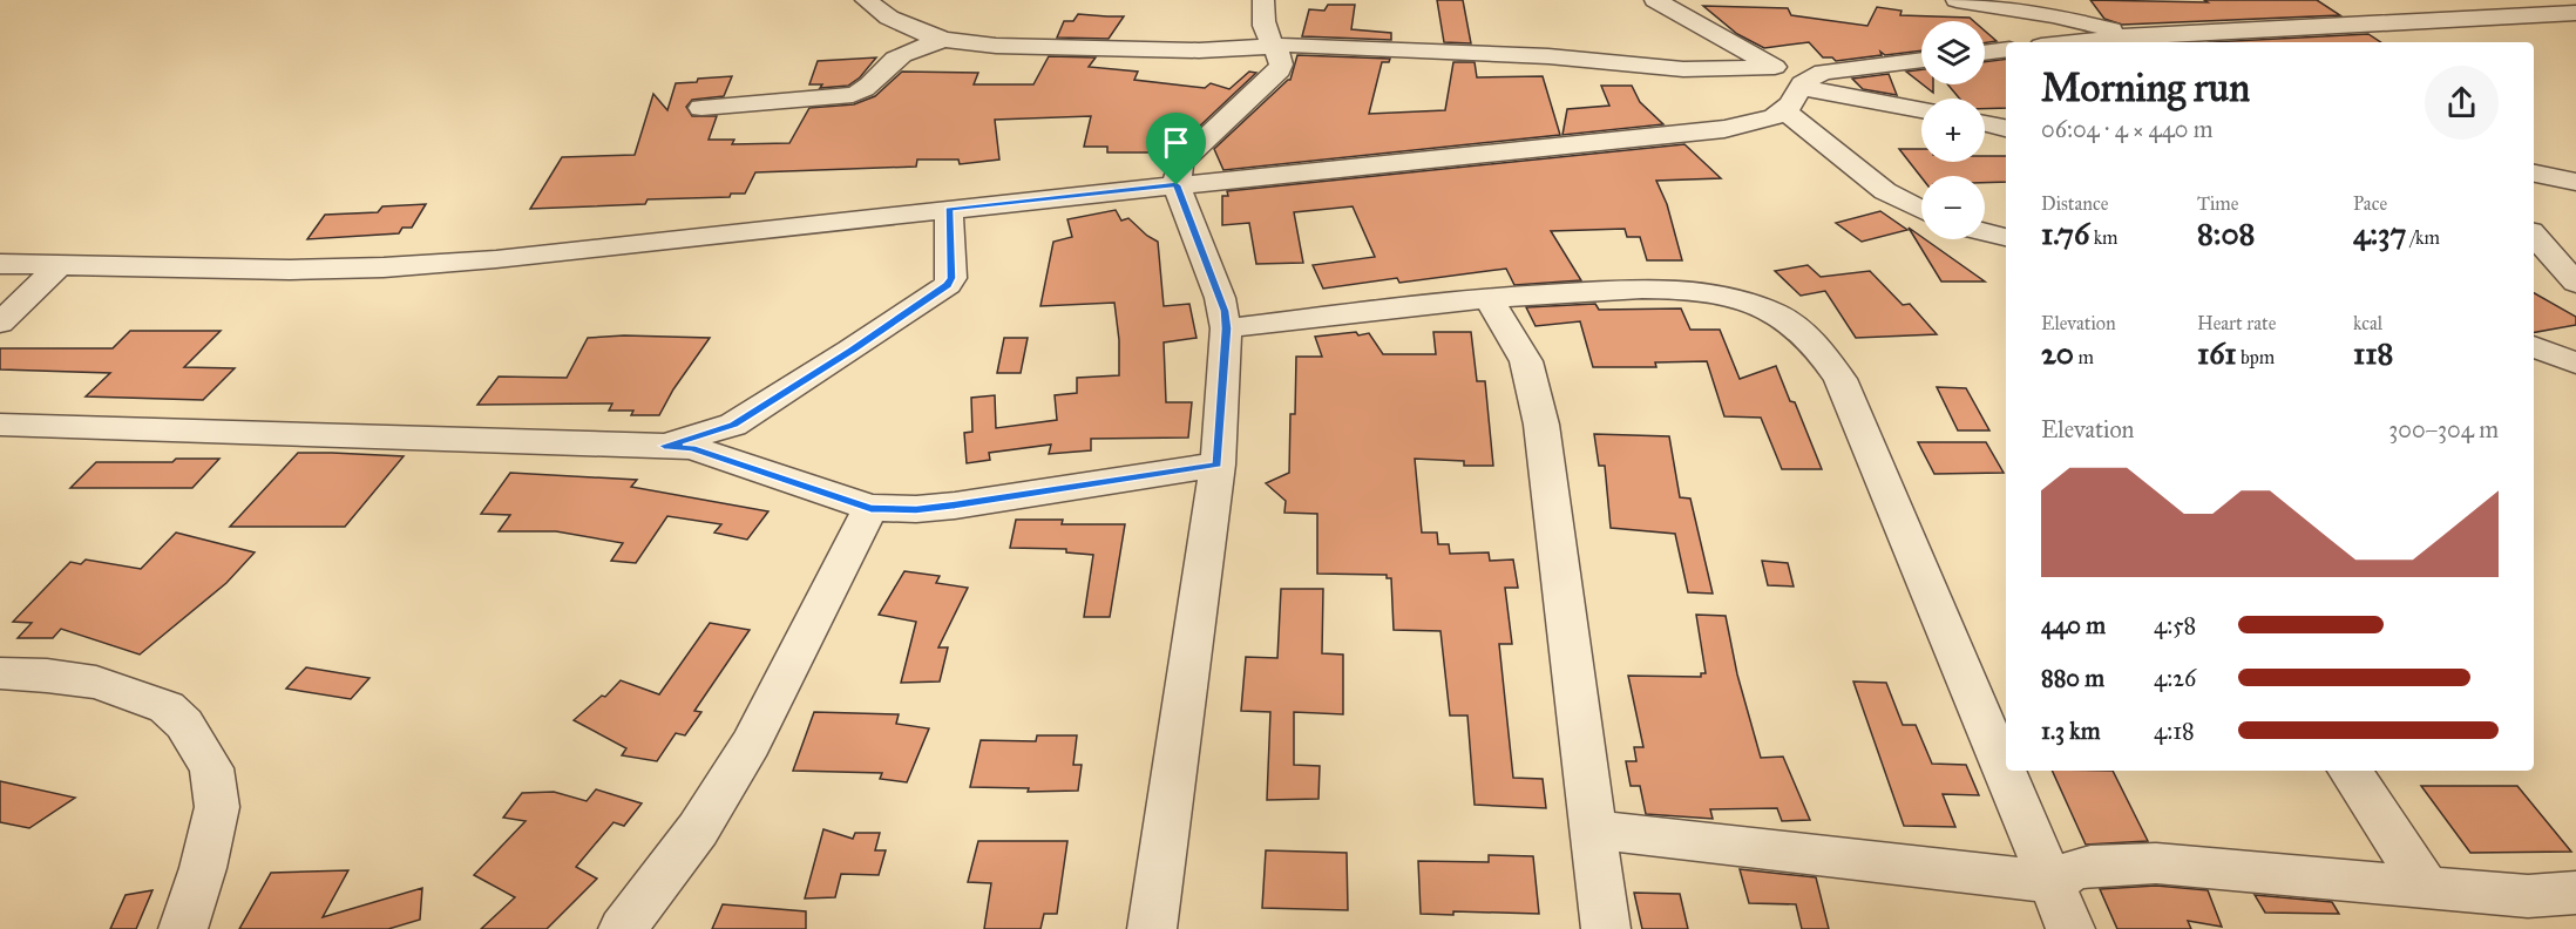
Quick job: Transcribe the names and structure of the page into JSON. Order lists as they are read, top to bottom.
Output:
{
  "page": {
    "map_buttons": ["+", "−"],
    "heading": ["Morning run", "06:04 · 4 × 440 m"],
    "stats": [
      ["Distance", "1.76 km"],
      ["Time", "8:08"],
      ["Pace", "4:37 /km"],
      ["Elevation", "20 m"],
      ["Heart rate", "161 bpm"],
      ["kcal", "118"]
    ],
    "chart": ["Elevation", "300–304 m"],
    "list": [
      {
        "name": "440 m",
        "note": "4:58"
      },
      {
        "name": "880 m",
        "note": "4:26"
      },
      {
        "name": "1.3 km",
        "note": "4:18"
      }
    ]
  }
}
